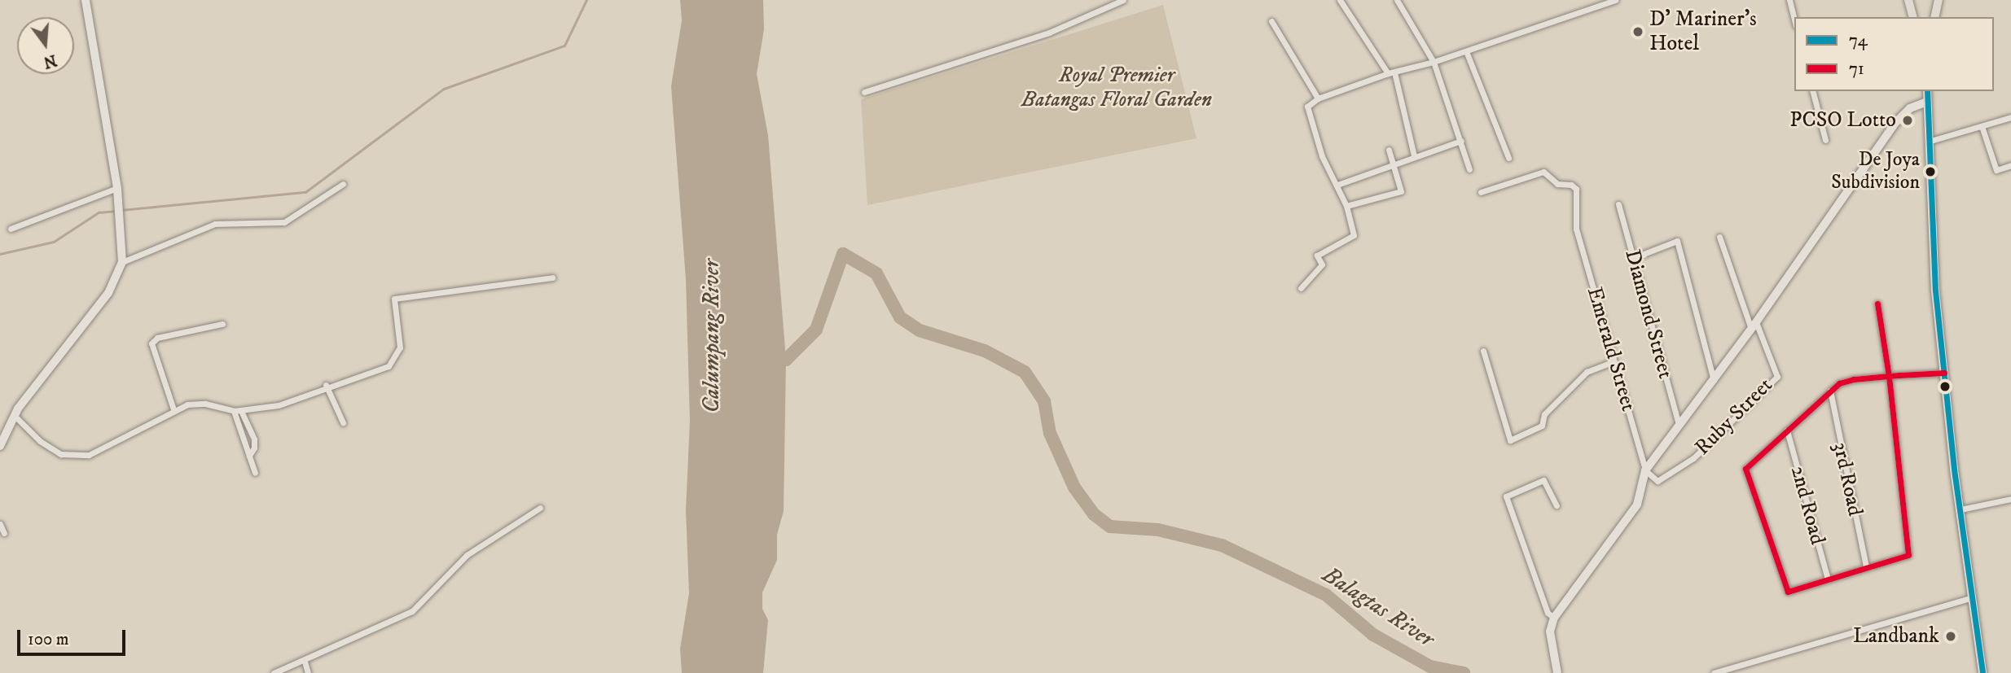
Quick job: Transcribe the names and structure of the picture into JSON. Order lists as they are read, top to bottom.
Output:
{
  "streets": {
    "street": [
      "Diamond Street",
      "Emerald Street",
      "Ruby Street",
      "3rd Road",
      "2nd Road"
    ]
  },
  "crossings": [
    ["Emerald Street", "Ruby Street"]
  ],
  "water": ["Calumpang River", "Balagtas River"],
  "parks": ["Royal Premier Batangas Floral Garden"],
  "places": [
    "D' Mariner's Hotel",
    "PCSO Lotto",
    "De Joya Subdivision",
    "Landbank"
  ],
  "lines": ["transit line 74", "transit line 71"],
  "legend": ["74", "71"],
  "scale_bar": "100 m",
  "north": "bottom"
}
